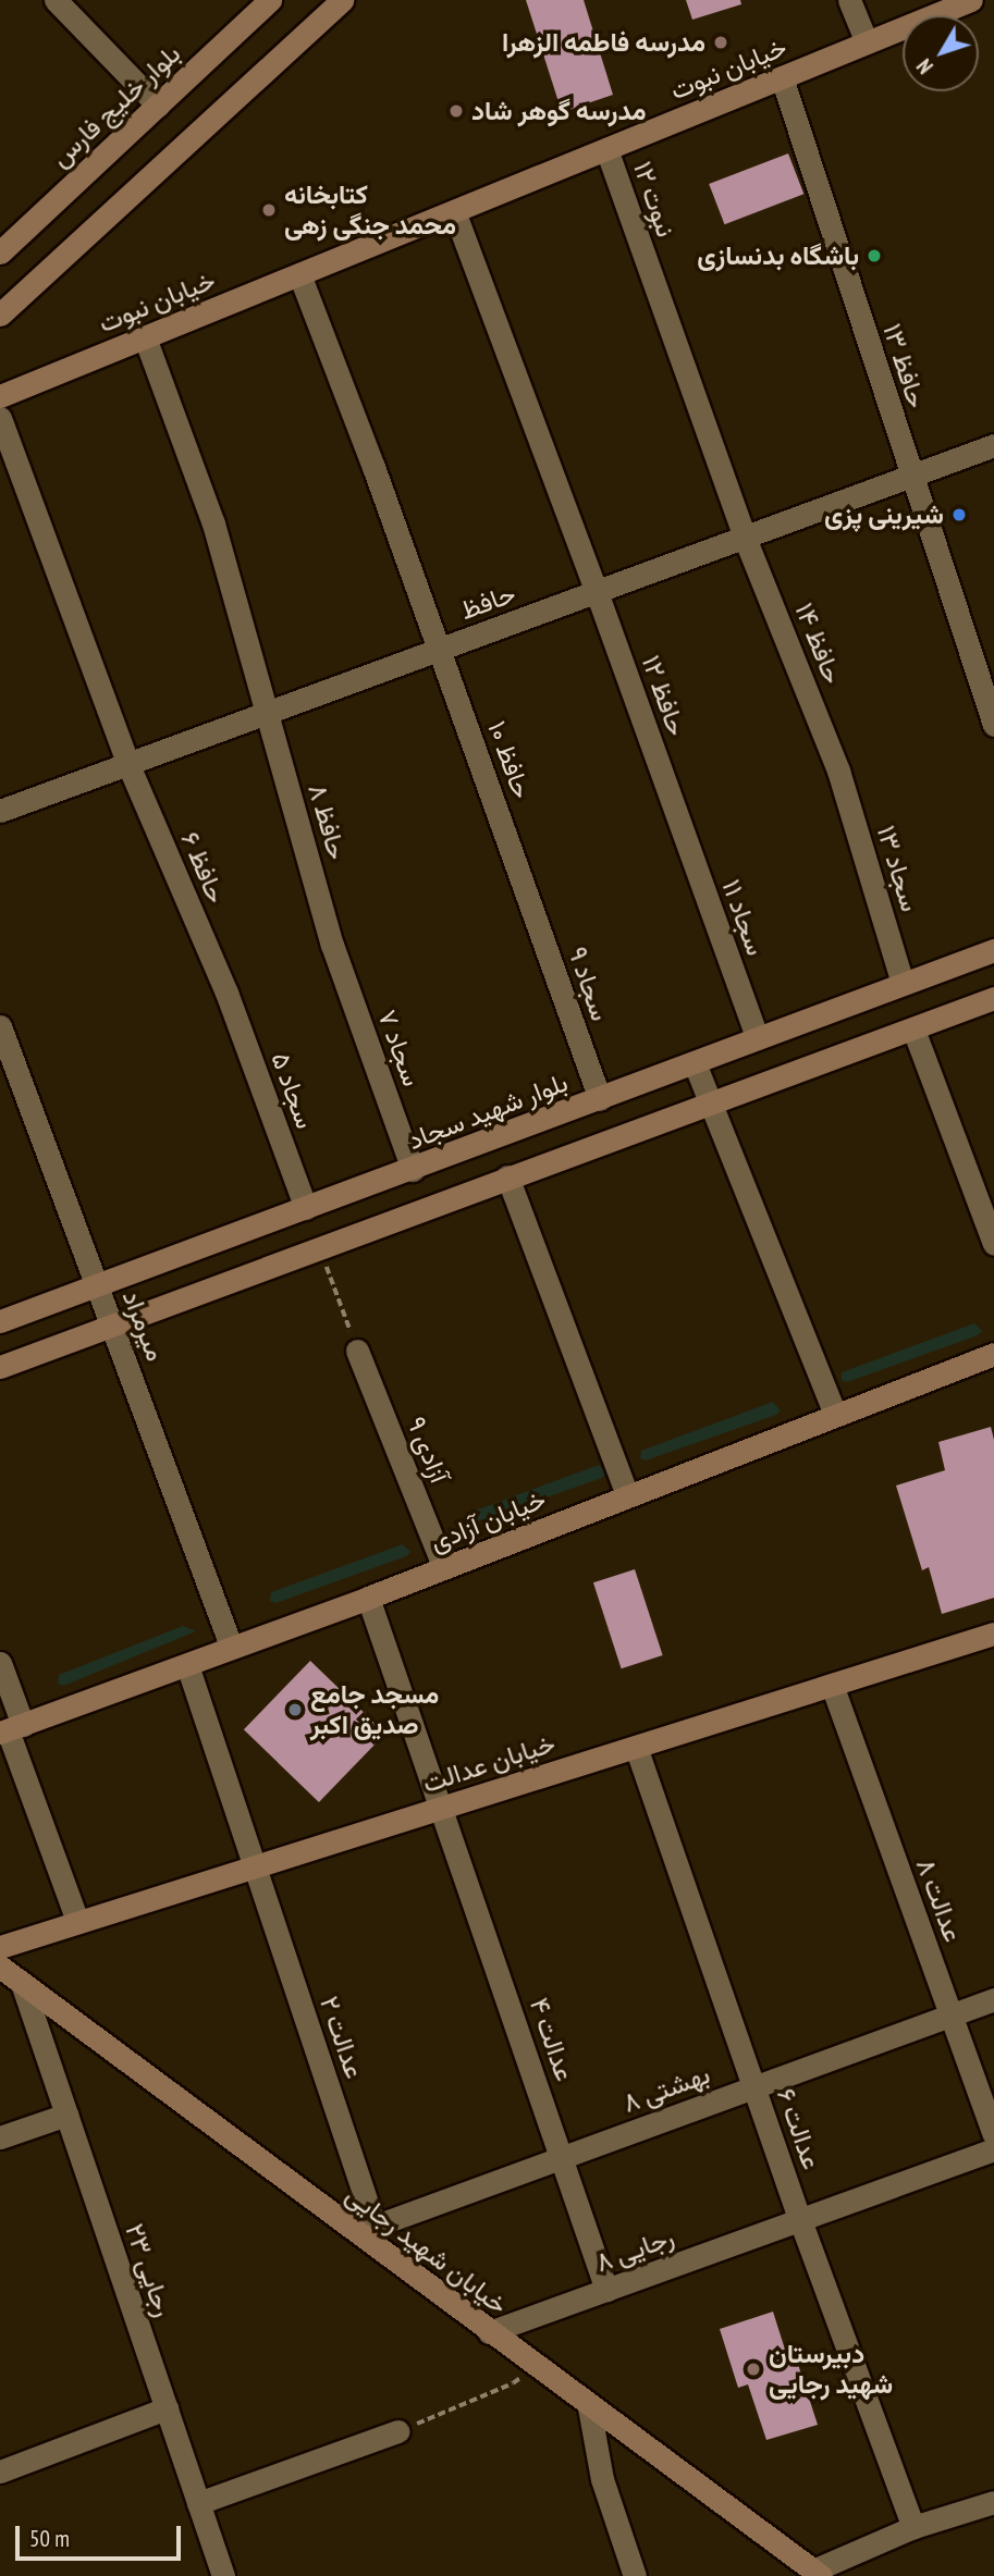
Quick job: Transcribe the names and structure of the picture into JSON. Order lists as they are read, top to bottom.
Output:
{
  "streets": {
    "street": [
      "خیابان نبوت",
      "بلوار خلیج فارس",
      "نبوت ۱۲",
      "حافظ ۱۳",
      "حافظ",
      "حافظ ۱۴",
      "حافظ ۱۲",
      "حافظ ۱۰",
      "حافظ ۸",
      "حافظ ۶",
      "سجاد ۱۳",
      "سجاد ۱۱",
      "سجاد ۹",
      "سجاد ۷",
      "سجاد ۵",
      "بلوار شهید سجاد",
      "میرمراد",
      "آزادی ۹",
      "خیابان آزادی",
      "خیابان عدالت",
      "عدالت ۸",
      "عدالت ۲",
      "عدالت ۴",
      "بهشتی ۸",
      "عدالت ۶",
      "خیابان شهید رجایی",
      "رجایی ۸",
      "رجایی ۲۳"
    ]
  },
  "crossings": [
    ["خیابان نبوت", "نبوت ۱۲"],
    ["خیابان نبوت", "حافظ ۱۳"],
    ["خیابان نبوت", "حافظ ۱۲"],
    ["خیابان نبوت", "حافظ ۱۰"],
    ["خیابان نبوت", "حافظ ۸"],
    ["نبوت ۱۲", "حافظ"],
    ["نبوت ۱۲", "حافظ ۱۴"],
    ["حافظ ۱۳", "حافظ"],
    ["حافظ", "حافظ ۱۴"],
    ["حافظ", "حافظ ۱۲"],
    ["حافظ", "حافظ ۱۰"],
    ["حافظ", "حافظ ۸"],
    ["حافظ", "حافظ ۶"],
    ["حافظ ۱۴", "سجاد ۱۳"],
    ["حافظ ۱۲", "سجاد ۱۱"],
    ["حافظ ۱۰", "سجاد ۹"],
    ["حافظ ۸", "سجاد ۷"],
    ["حافظ ۶", "سجاد ۵"],
    ["سجاد ۱۳", "بلوار شهید سجاد"],
    ["سجاد ۱۱", "بلوار شهید سجاد"],
    ["سجاد ۹", "بلوار شهید سجاد"],
    ["سجاد ۷", "بلوار شهید سجاد"],
    ["سجاد ۵", "بلوار شهید سجاد"],
    ["بلوار شهید سجاد", "میرمراد"],
    ["میرمراد", "خیابان آزادی"],
    ["آزادی ۹", "خیابان آزادی"],
    ["خیابان آزادی", "عدالت ۲"],
    ["خیابان آزادی", "عدالت ۴"],
    ["خیابان عدالت", "عدالت ۸"],
    ["خیابان عدالت", "عدالت ۲"],
    ["خیابان عدالت", "عدالت ۴"],
    ["خیابان عدالت", "عدالت ۶"],
    ["عدالت ۸", "بهشتی ۸"],
    ["عدالت ۲", "بهشتی ۸"],
    ["عدالت ۲", "خیابان شهید رجایی"],
    ["عدالت ۴", "بهشتی ۸"],
    ["عدالت ۴", "رجایی ۸"],
    ["بهشتی ۸", "عدالت ۶"],
    ["بهشتی ۸", "خیابان شهید رجایی"],
    ["عدالت ۶", "رجایی ۸"],
    ["خیابان شهید رجایی", "رجایی ۸"],
    ["خیابان شهید رجایی", "رجایی ۲۳"]
  ],
  "places": [
    "مدرسه فاطمه الزهرا",
    "مدرسه گوهر شاد",
    "کتابخانه محمد جنگی زهی",
    "باشگاه بدنسازی",
    "شیرینی پزی",
    "مسجد جامع صدیق اکبر",
    "دبیرستان شهید رجایی"
  ],
  "scale_bar": "50 m",
  "north": "bottom left"
}
